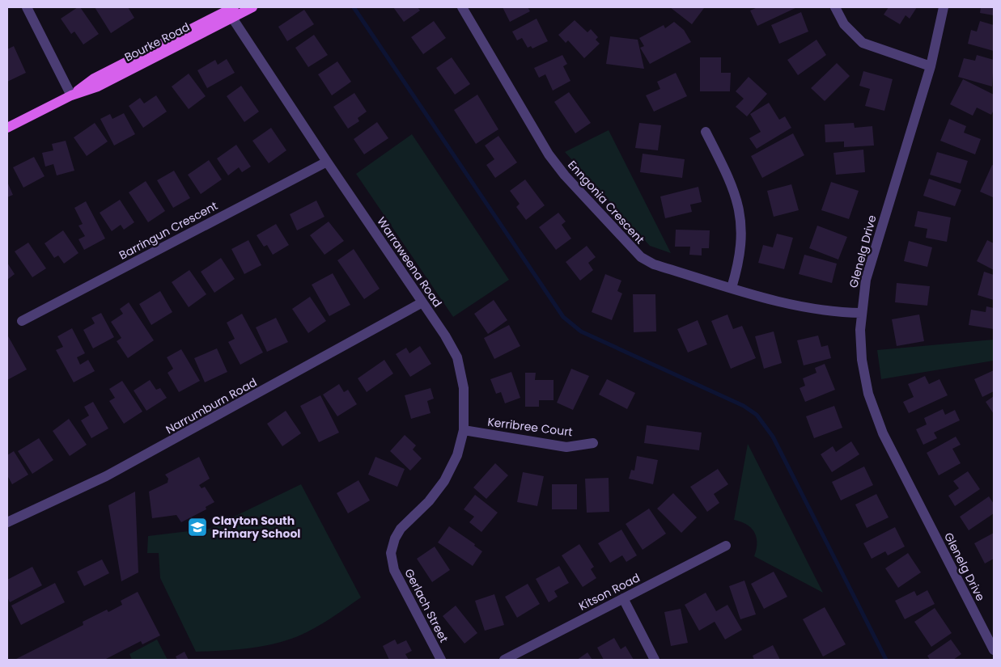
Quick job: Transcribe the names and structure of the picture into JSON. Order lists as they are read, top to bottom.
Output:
{
  "streets": {
    "main road": ["Bourke Road"],
    "street": [
      "Enngonia Crescent",
      "Barringun Crescent",
      "Glenelg Drive",
      "Warraweena Road",
      "Narrumburn Road",
      "Kerribree Court",
      "Kitson Road",
      "Gerlach Street"
    ]
  },
  "crossings": [
    ["Bourke Road", "Warraweena Road"],
    ["Enngonia Crescent", "Glenelg Drive"],
    ["Barringun Crescent", "Warraweena Road"],
    ["Warraweena Road", "Narrumburn Road"],
    ["Warraweena Road", "Kerribree Court"],
    ["Warraweena Road", "Gerlach Street"]
  ],
  "places": {
    "school or university": ["Clayton South Primary School"]
  }
}
